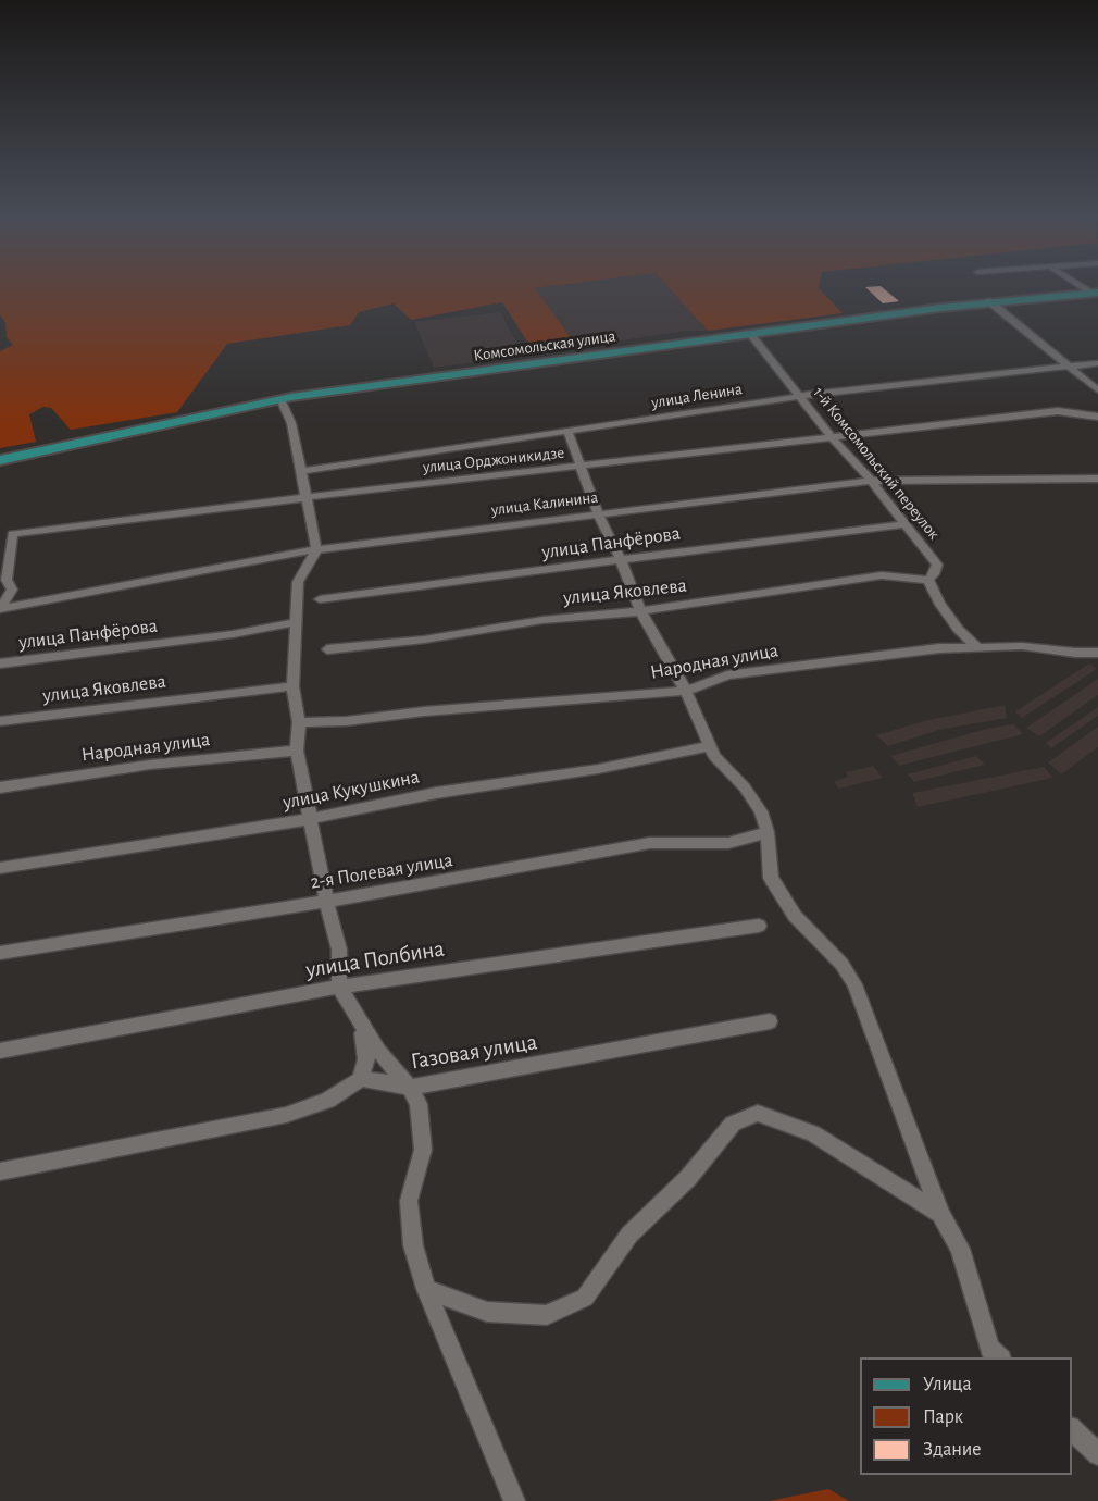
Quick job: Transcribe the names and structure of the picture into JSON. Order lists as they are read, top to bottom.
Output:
{
  "streets": {
    "main road": ["Комсомольская улица"],
    "street": [
      "улица Ленина",
      "улица Орджоникидзе",
      "1-й Комсомольский переулок",
      "улица Калинина",
      "улица Панфёрова",
      "улица Яковлева",
      "Народная улица",
      "улица Кукушкина",
      "2-я Полевая улица",
      "улица Полбина",
      "Газовая улица"
    ]
  },
  "crossings": [
    ["Комсомольская улица", "1-й Комсомольский переулок"],
    ["улица Ленина", "1-й Комсомольский переулок"],
    ["улица Орджоникидзе", "1-й Комсомольский переулок"],
    ["улица Орджоникидзе", "улица Калинина"],
    ["1-й Комсомольский переулок", "улица Калинина"],
    ["1-й Комсомольский переулок", "улица Панфёрова"],
    ["1-й Комсомольский переулок", "улица Яковлева"],
    ["1-й Комсомольский переулок", "Народная улица"]
  ],
  "legend": ["Улица", "Парк", "Здание"]
}
